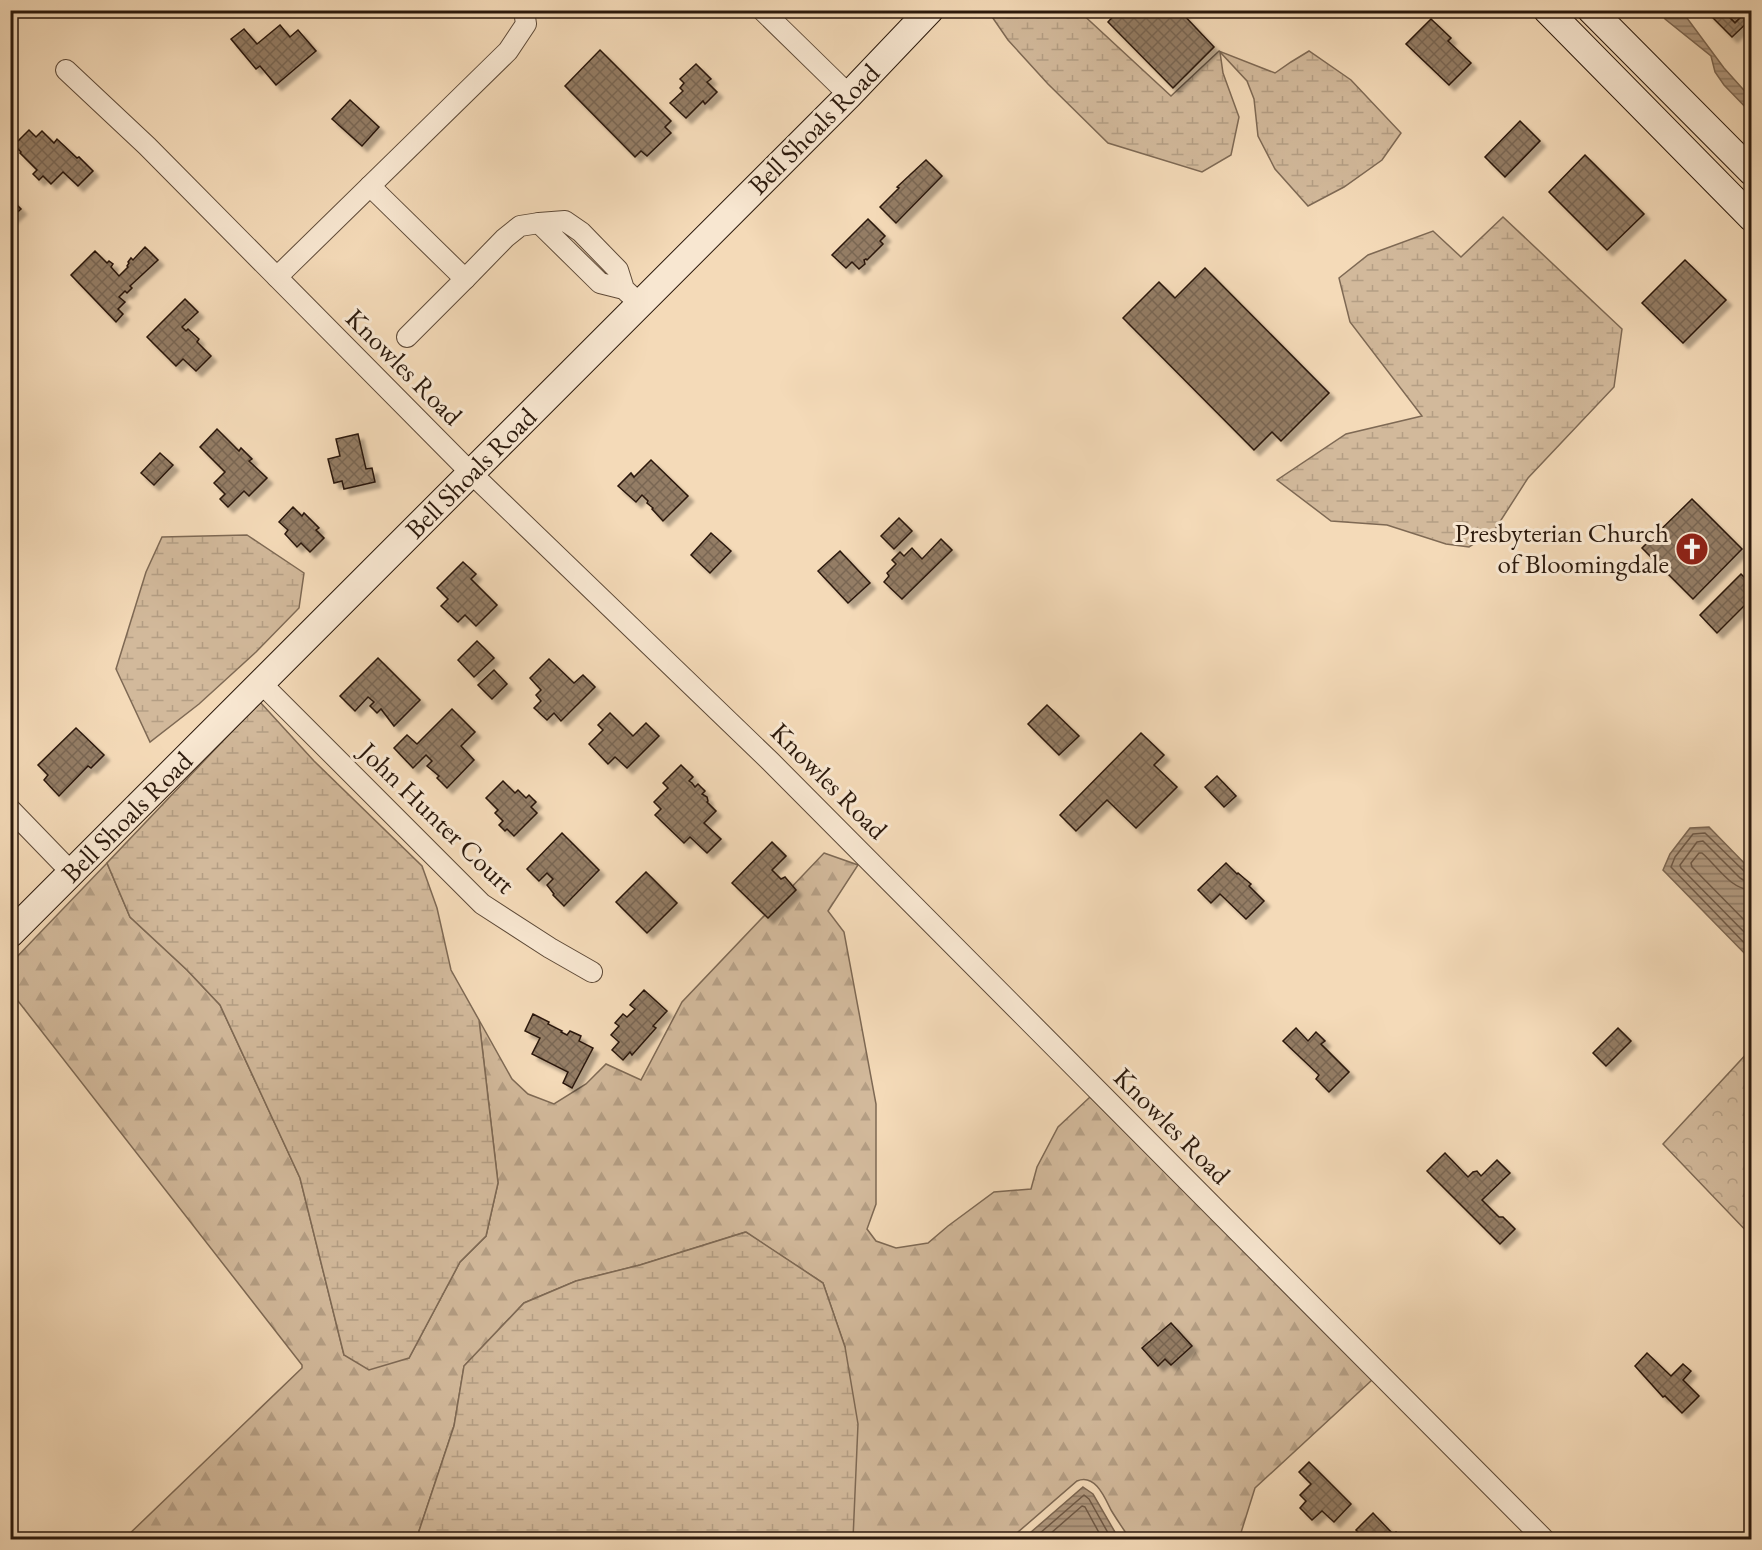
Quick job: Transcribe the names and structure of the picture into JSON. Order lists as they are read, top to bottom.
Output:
{
  "streets": {
    "main road": ["Bell Shoals Road"],
    "street": ["Knowles Road", "John Hunter Court"]
  },
  "crossings": [
    ["Bell Shoals Road", "Knowles Road"],
    ["Bell Shoals Road", "John Hunter Court"]
  ],
  "places": {
    "church": ["Presbyterian Church of Bloomingdale"]
  }
}
